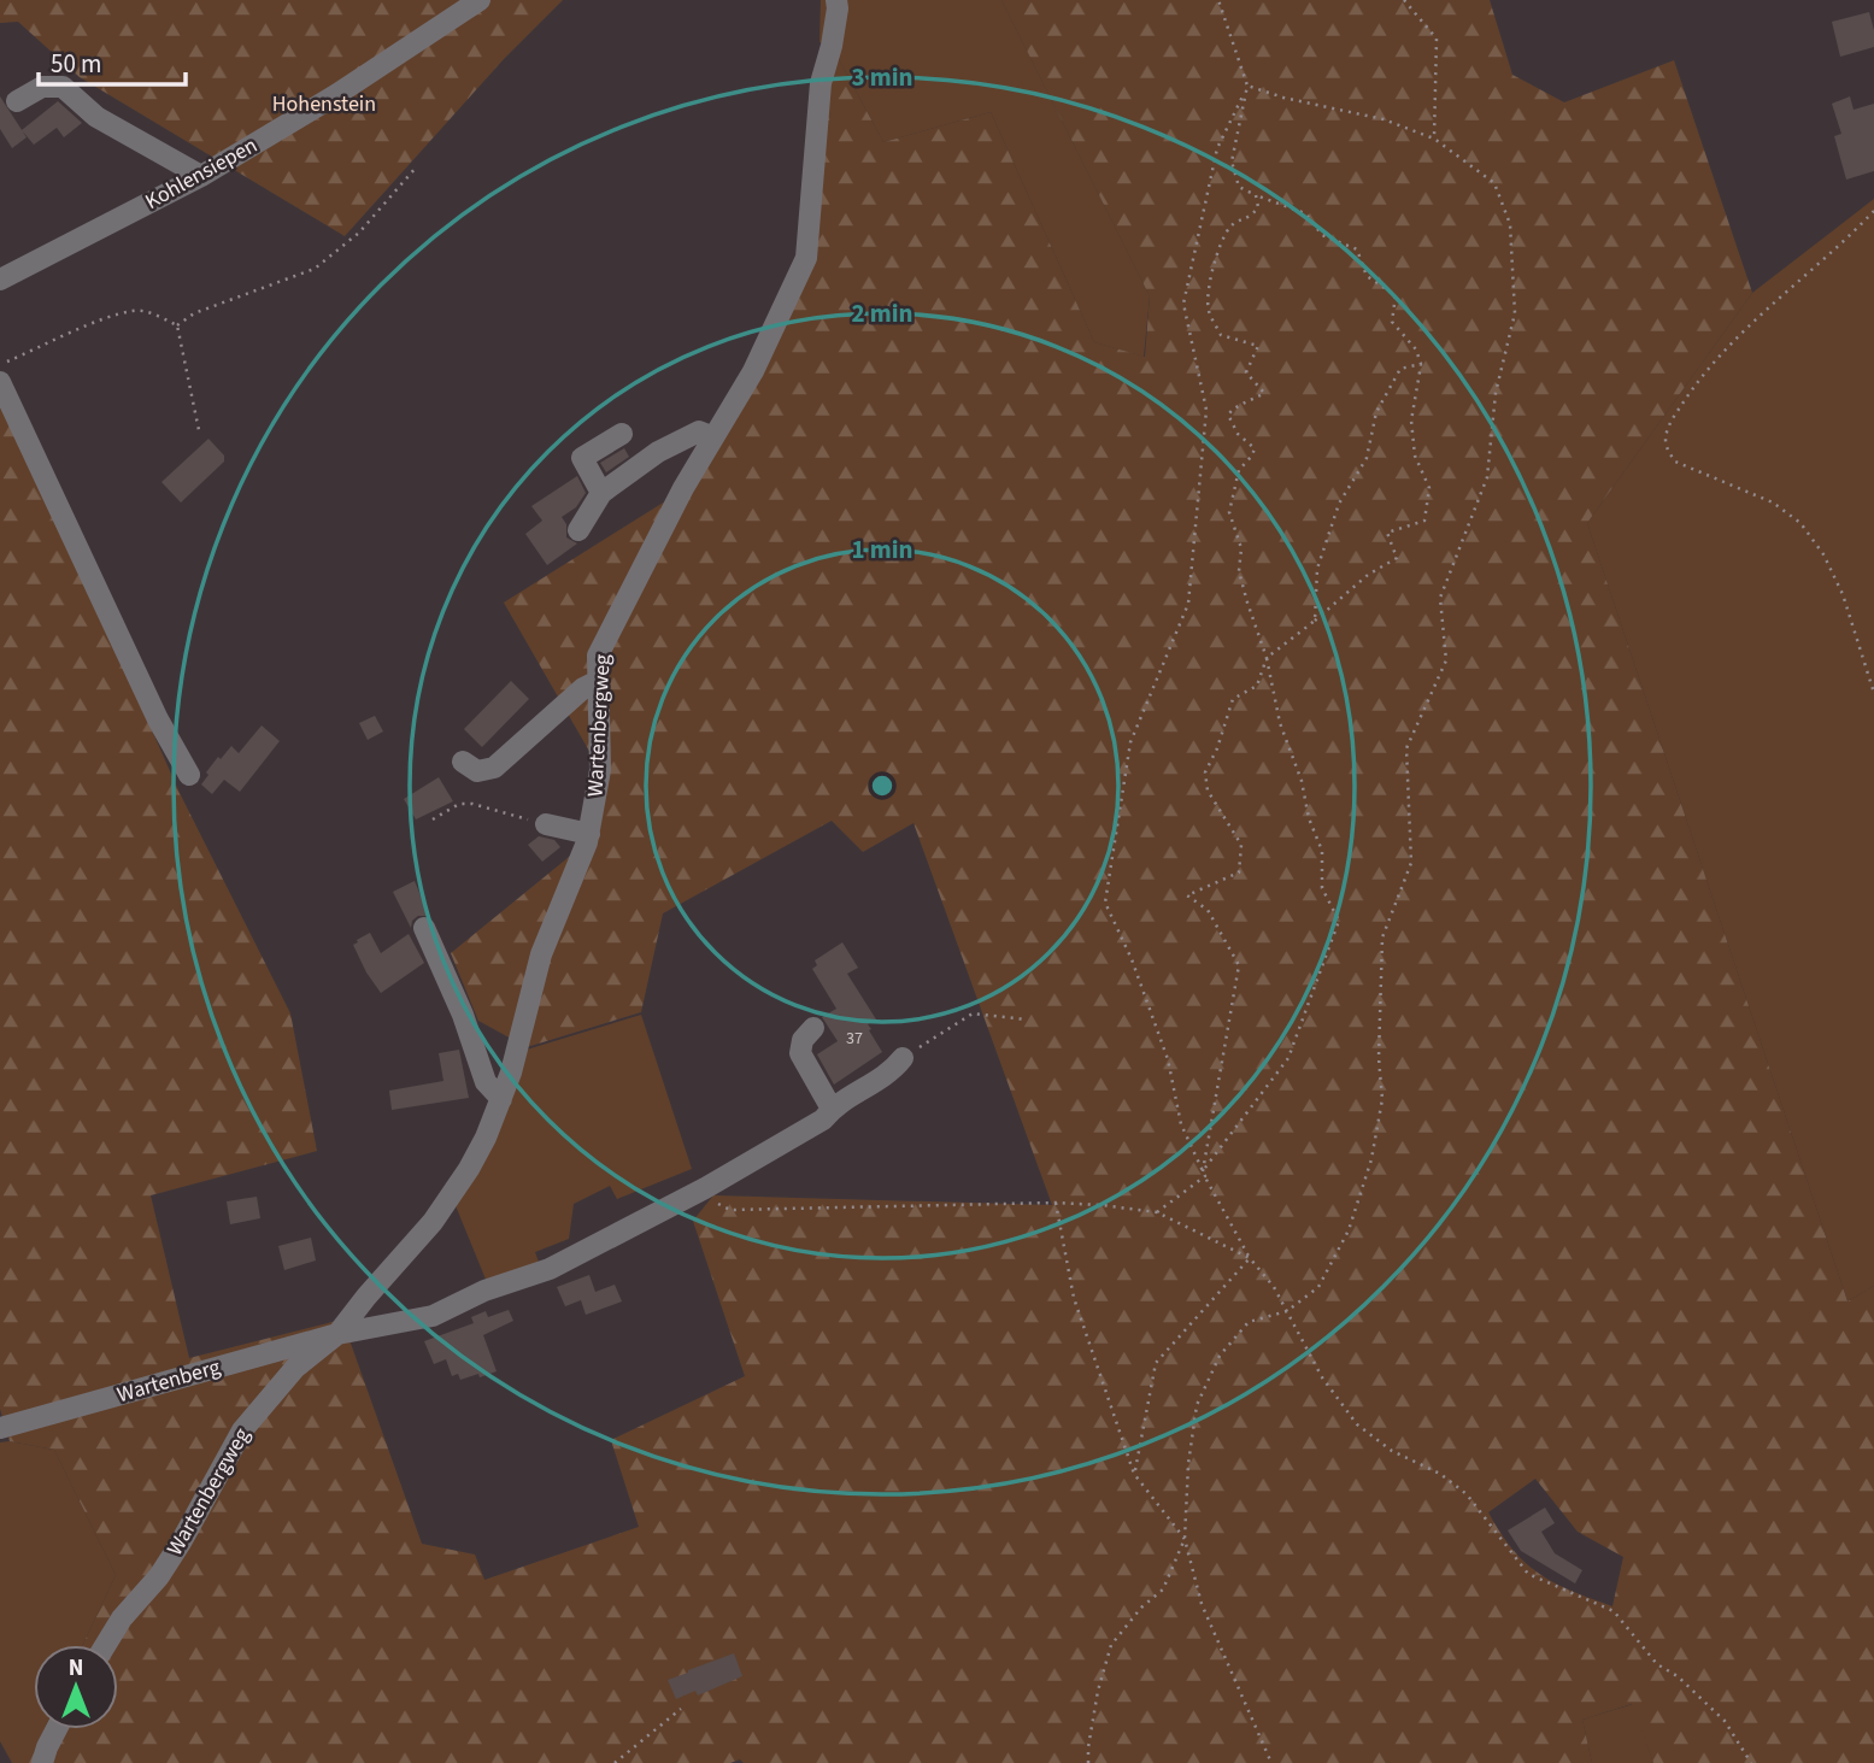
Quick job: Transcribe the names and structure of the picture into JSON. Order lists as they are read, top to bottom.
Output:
{
  "streets": {
    "street": ["Kohlensiepen", "Wartenbergweg", "Wartenberg"]
  },
  "crossings": [
    ["Wartenbergweg", "Wartenberg"]
  ],
  "parks": ["Hohenstein"],
  "house_numbers": ["37"],
  "scale_bar": "50 m",
  "north": "top",
  "rings": ["3 min", "2 min", "1 min"]
}
